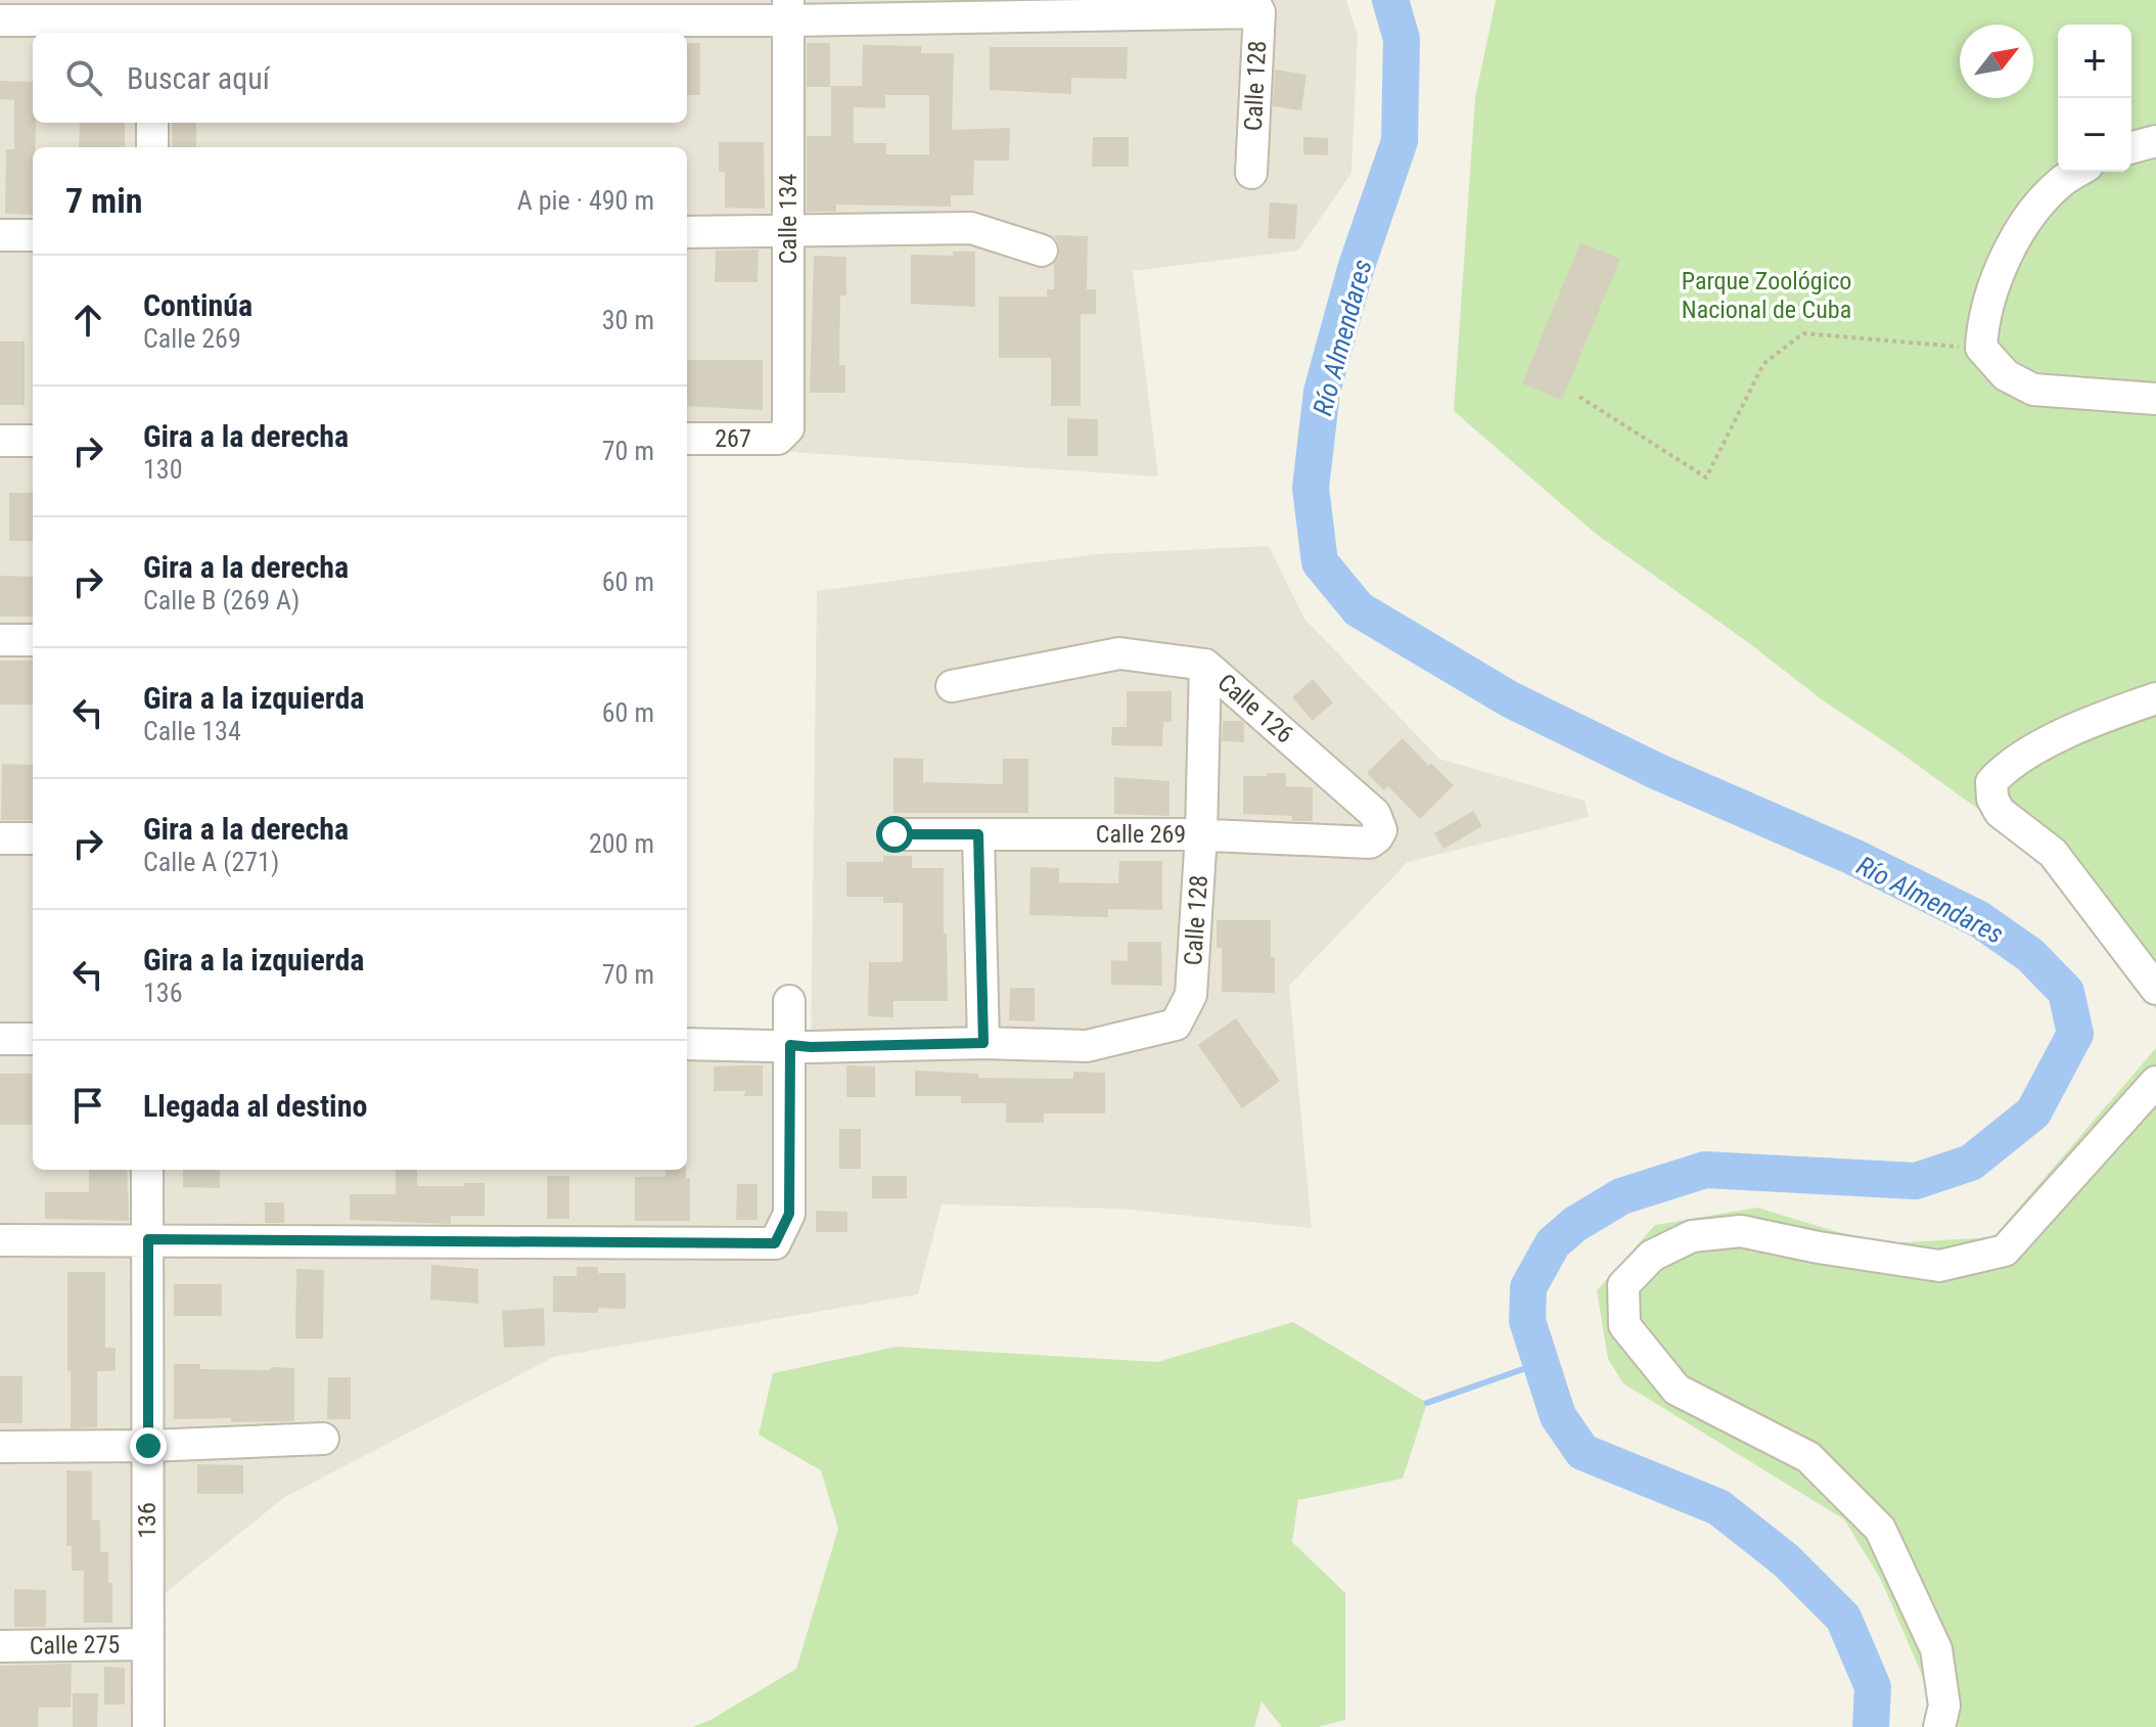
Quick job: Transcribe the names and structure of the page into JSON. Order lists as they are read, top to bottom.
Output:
{
  "streets": {
    "street": [
      "Calle 128",
      "Calle 134",
      "267",
      "Calle 126",
      "Calle 269",
      "136",
      "Calle 275"
    ]
  },
  "crossings": [
    ["Calle 128", "Calle 126"],
    ["Calle 128", "Calle 269"],
    ["Calle 134", "267"],
    ["Calle 126", "Calle 269"],
    ["136", "Calle 275"]
  ],
  "water": ["Río Almendares"],
  "parks": ["Parque Zoológico Nacional de Cuba"],
  "north": "top right",
  "page": {
    "map_buttons": ["+", "−"],
    "search": "Buscar aquí",
    "heading": ["7 min", "A pie · 490 m"],
    "list": [
      ["Continúa", "Calle 269", "30 m"],
      ["Gira a la derecha", "130", "70 m"],
      ["Gira a la derecha", "Calle B (269 A)", "60 m"],
      ["Gira a la izquierda", "Calle 134", "60 m"],
      ["Gira a la derecha", "Calle A (271)", "200 m"],
      ["Gira a la izquierda", "136", "70 m"],
      "Llegada al destino"
    ]
  }
}
